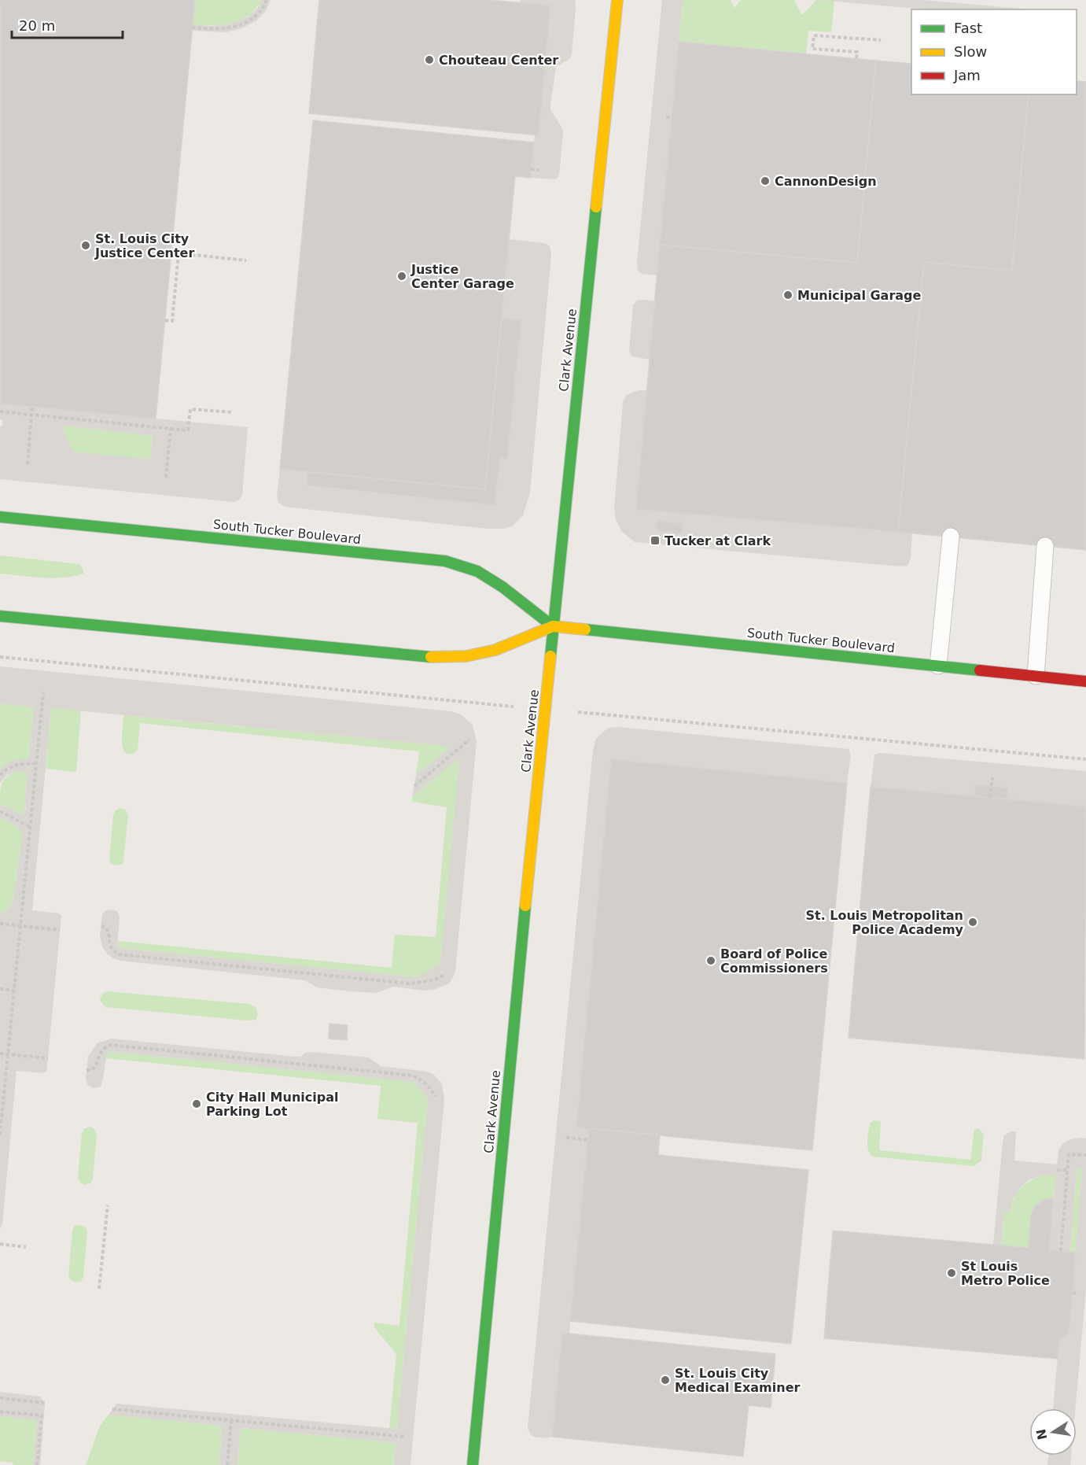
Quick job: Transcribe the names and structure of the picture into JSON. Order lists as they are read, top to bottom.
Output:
{
  "streets": {
    "main road": ["Clark Avenue", "South Tucker Boulevard"]
  },
  "crossings": [
    ["Clark Avenue", "South Tucker Boulevard"]
  ],
  "places": {
    "other": [
      "Chouteau Center",
      "CannonDesign",
      "St. Louis City Justice Center",
      "Justice Center Garage",
      "Municipal Garage",
      "St. Louis Metropolitan Police Academy",
      "Board of Police Commissioners",
      "City Hall Municipal Parking Lot",
      "St Louis Metro Police",
      "St. Louis City Medical Examiner"
    ],
    "transit": ["Tucker at Clark"]
  },
  "legend": ["Fast", "Slow", "Jam"],
  "scale_bar": "20 m",
  "north": "left"
}
